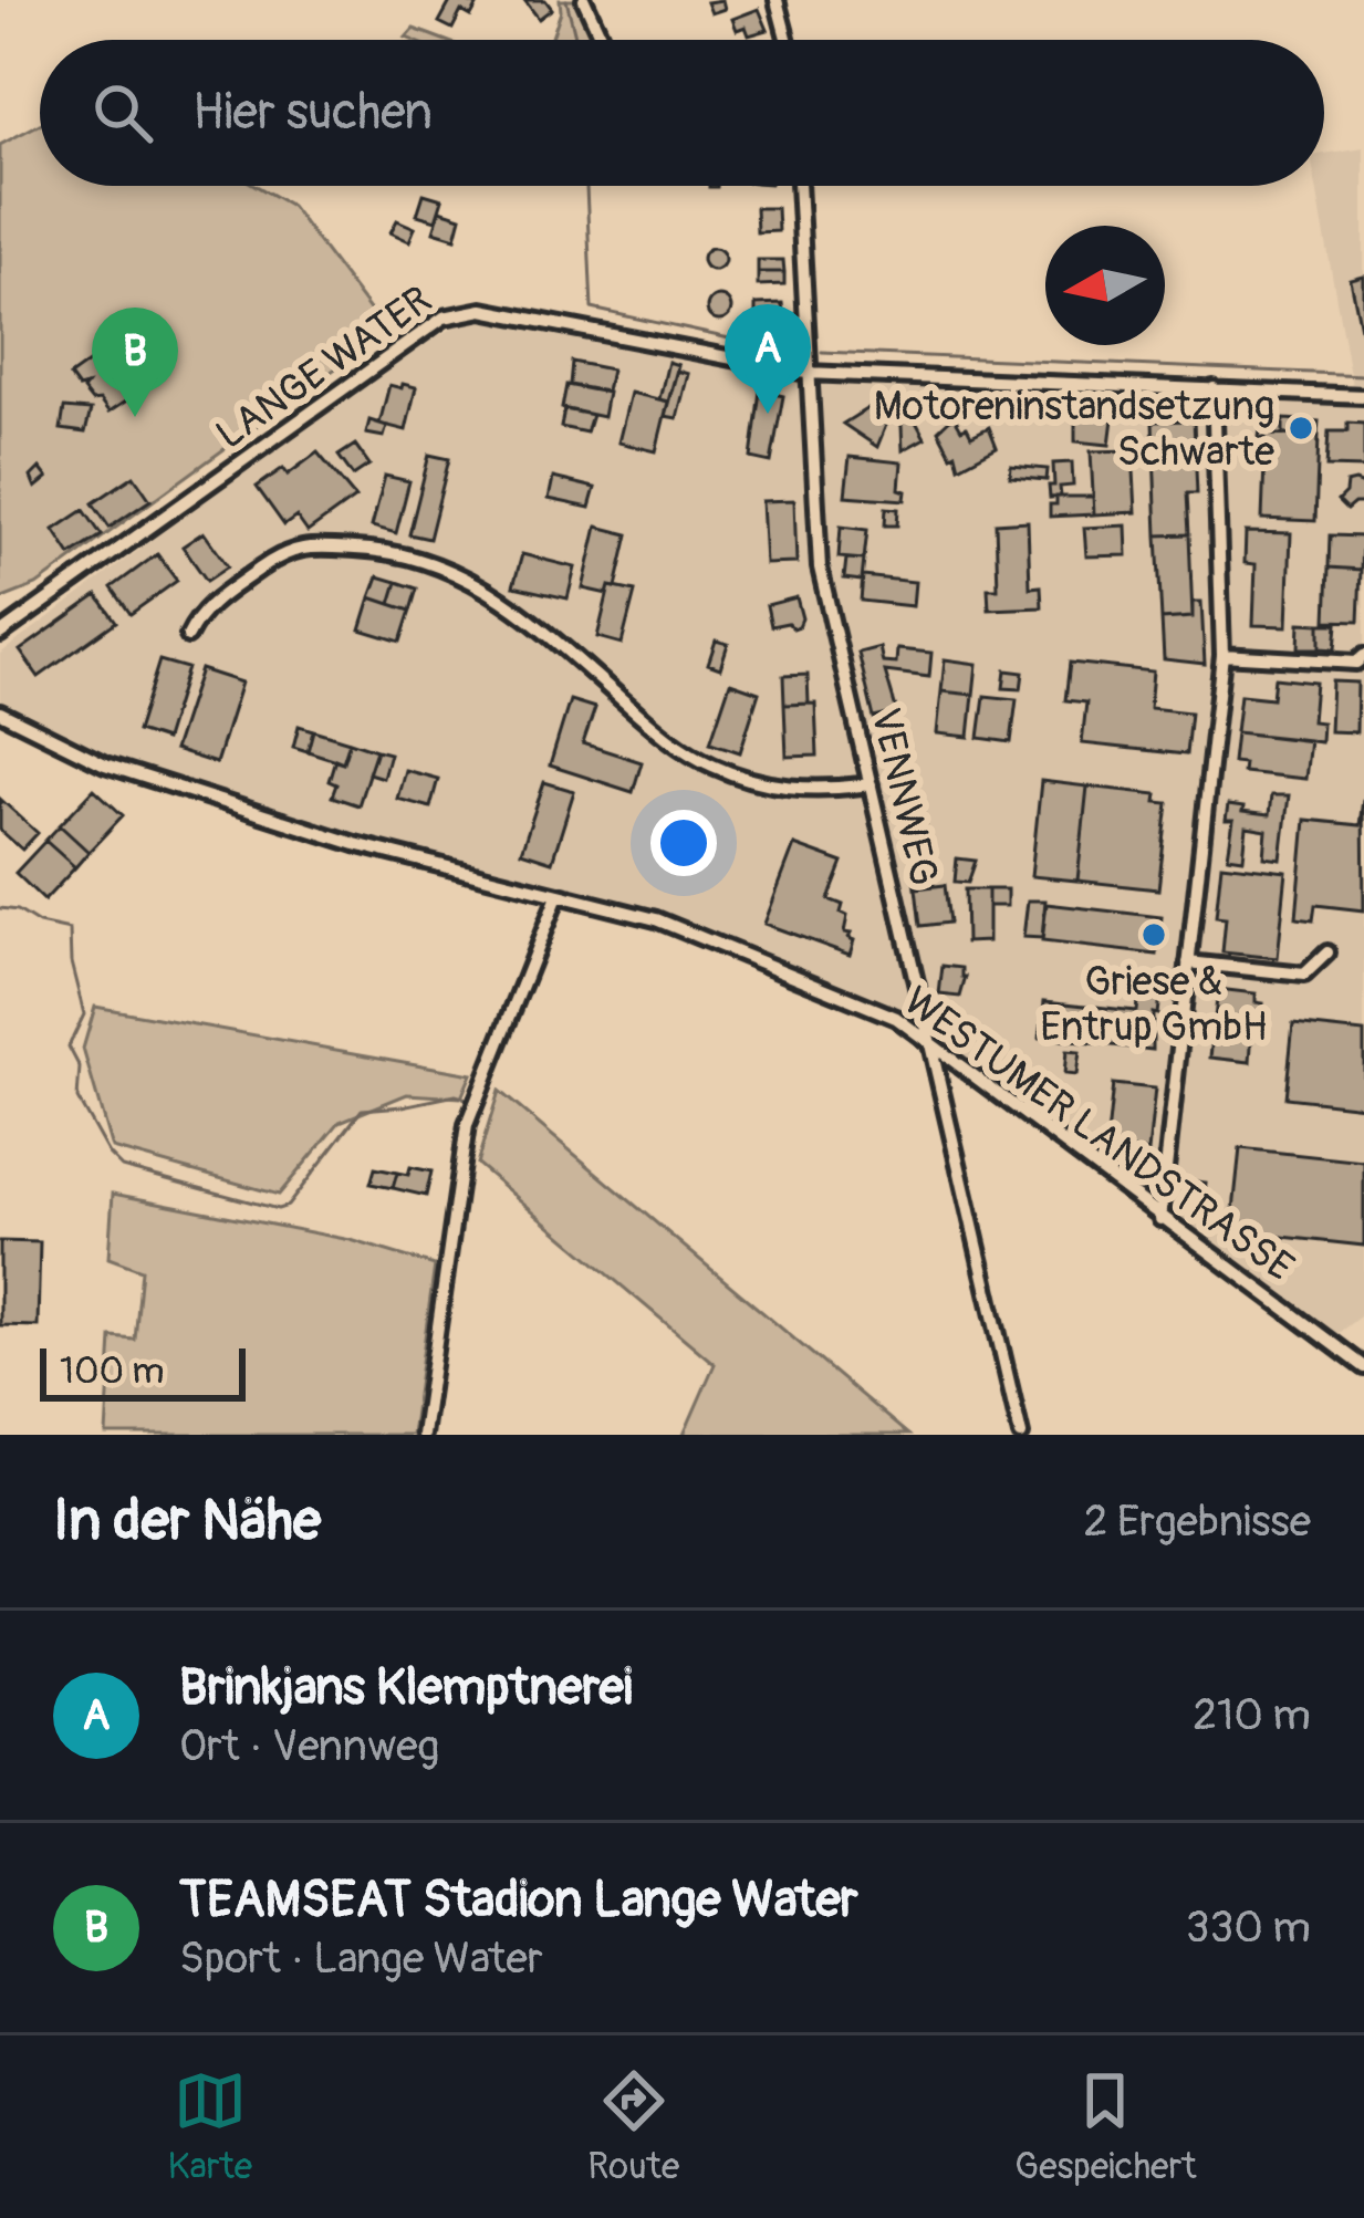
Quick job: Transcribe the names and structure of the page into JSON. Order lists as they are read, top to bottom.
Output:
{
  "streets": {
    "street": ["LANGE WATER", "VENNWEG", "WESTUMER LANDSTRASSE"]
  },
  "crossings": [
    ["LANGE WATER", "VENNWEG"],
    ["VENNWEG", "WESTUMER LANDSTRASSE"]
  ],
  "places": ["Motoreninstandsetzung Schwarte", "Griese & Entrup GmbH"],
  "scale_bar": "100 m",
  "north": "left",
  "page": {
    "search": "Hier suchen",
    "pins": ["A", "B"],
    "scale": "100 m",
    "heading": ["In der Nähe", "2 Ergebnisse"],
    "list": [
      {
        "mark": "A",
        "name": "Brinkjans Klemptnerei",
        "note": "Ort · Vennweg",
        "value": "210 m"
      },
      {
        "mark": "B",
        "name": "TEAMSEAT Stadion Lange Water",
        "note": "Sport · Lange Water",
        "value": "330 m"
      }
    ],
    "nav": ["Karte", "Route", "Gespeichert"]
  }
}
